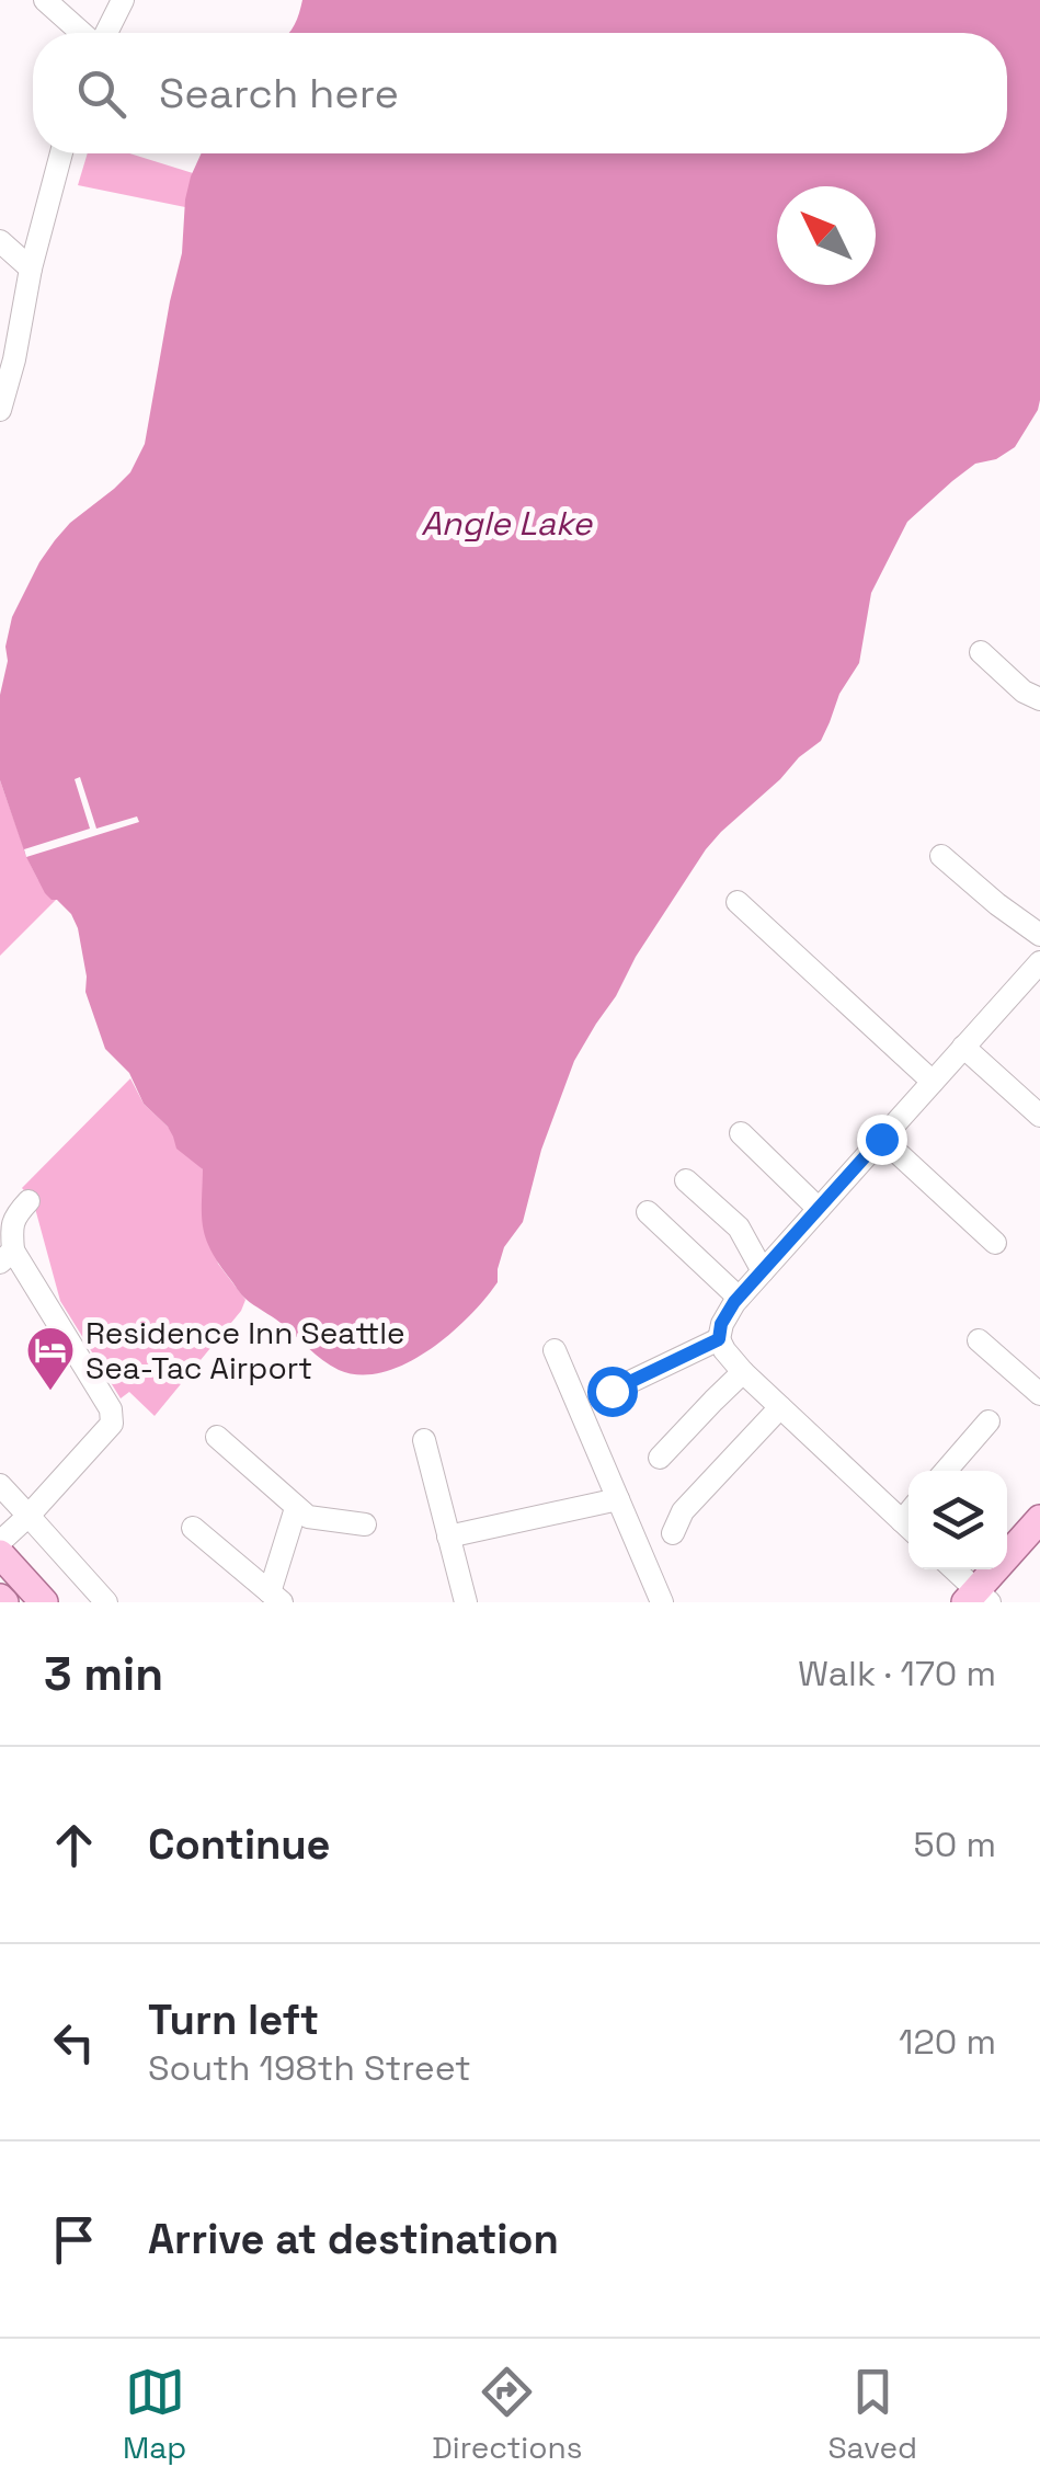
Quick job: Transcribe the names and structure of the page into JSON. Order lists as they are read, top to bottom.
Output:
{
  "water": ["Angle Lake"],
  "places": {
    "hotel": ["Residence Inn Seattle Sea-Tac Airport"]
  },
  "north": "top left",
  "page": {
    "search": "Search here",
    "heading": ["3 min", "Walk · 170 m"],
    "list": [
      ["Continue", "50 m"],
      ["Turn left", "South 198th Street", "120 m"],
      "Arrive at destination"
    ],
    "nav": ["Map", "Directions", "Saved"]
  }
}
